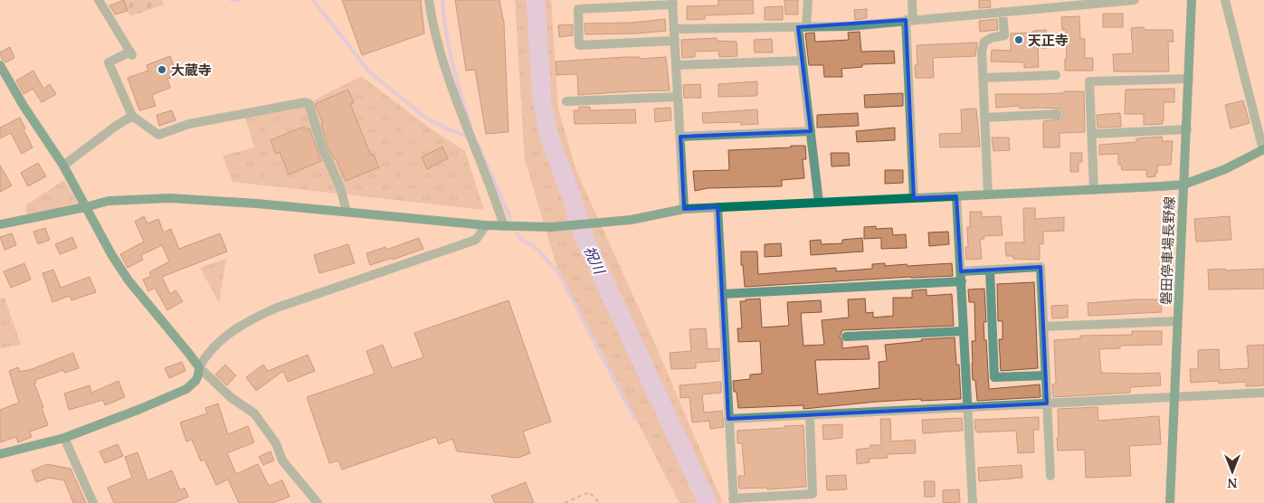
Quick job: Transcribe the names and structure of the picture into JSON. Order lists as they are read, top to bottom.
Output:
{
  "streets": {
    "street": ["磐田停車場長野線"]
  },
  "water": ["祝川"],
  "places": ["天正寺", "大蔵寺"],
  "north": "bottom"
}
